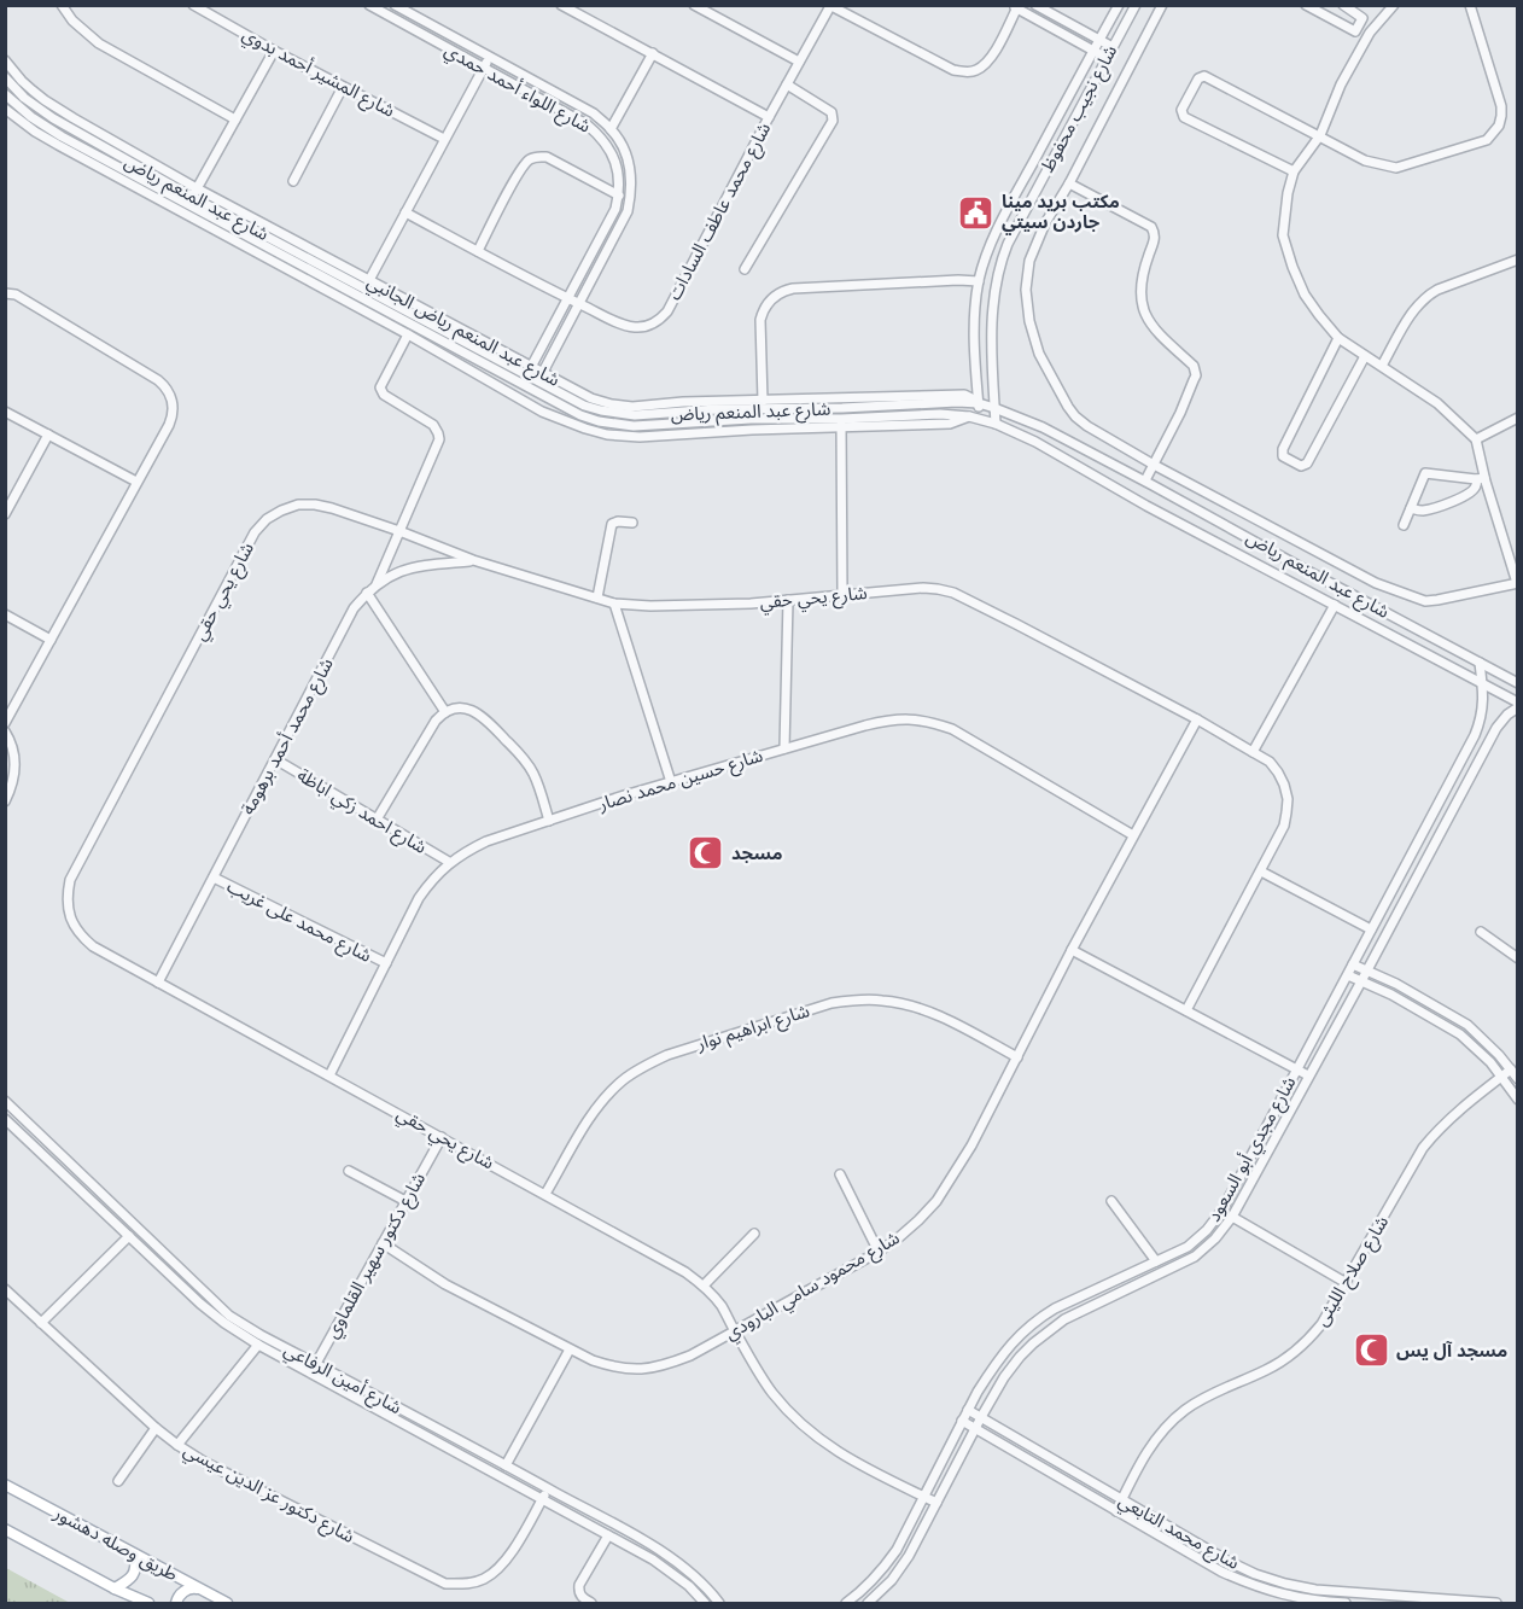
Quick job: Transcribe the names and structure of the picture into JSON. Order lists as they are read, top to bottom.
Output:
{
  "streets": {
    "main road": ["طريق وصله دهشور"],
    "street": [
      "شارع المشير أحمد بدوي",
      "شارع اللواء أحمد حمدي",
      "شارع نجيب محفوظ",
      "شارع عبد المنعم رياض",
      "شارع محمد عاطف السادات",
      "شارع عبد المنعم رياض الجانبي",
      "شارع يحي حقي",
      "شارع محمد أحمد برهومة",
      "شارع حسين محمد نصار",
      "شارع احمد زكي اباظة",
      "شارع محمد على غريب",
      "شارع ابراهيم نوار",
      "شارع مجدي أبو السعود",
      "شارع دكتور سهير القلماوي",
      "شارع صلاح الليثى",
      "شارع محمود سامي البارودي",
      "شارع أمين الرفاعي",
      "شارع دكتور عز الدين عيسي",
      "شارع محمد التابعي"
    ]
  },
  "crossings": [
    ["شارع اللواء أحمد حمدي", "شارع عبد المنعم رياض"],
    ["شارع اللواء أحمد حمدي", "شارع محمد عاطف السادات"],
    ["شارع اللواء أحمد حمدي", "شارع عبد المنعم رياض الجانبي"],
    ["شارع نجيب محفوظ", "شارع عبد المنعم رياض"],
    ["شارع نجيب محفوظ", "شارع عبد المنعم رياض الجانبي"],
    ["شارع عبد المنعم رياض", "شارع عبد المنعم رياض الجانبي"],
    ["شارع عبد المنعم رياض", "شارع مجدي أبو السعود"],
    ["شارع يحي حقي", "شارع محمد أحمد برهومة"],
    ["شارع يحي حقي", "شارع حسين محمد نصار"],
    ["شارع يحي حقي", "شارع ابراهيم نوار"],
    ["شارع يحي حقي", "شارع مجدي أبو السعود"],
    ["شارع يحي حقي", "شارع دكتور سهير القلماوي"],
    ["شارع يحي حقي", "شارع محمود سامي البارودي"],
    ["شارع محمد أحمد برهومة", "شارع احمد زكي اباظة"],
    ["شارع محمد أحمد برهومة", "شارع محمد على غريب"],
    ["شارع حسين محمد نصار", "شارع احمد زكي اباظة"],
    ["شارع حسين محمد نصار", "شارع محمد على غريب"],
    ["شارع حسين محمد نصار", "شارع محمود سامي البارودي"],
    ["شارع ابراهيم نوار", "شارع محمود سامي البارودي"],
    ["شارع مجدي أبو السعود", "شارع محمد التابعي"],
    ["شارع دكتور سهير القلماوي", "شارع محمود سامي البارودي"],
    ["شارع دكتور سهير القلماوي", "شارع أمين الرفاعي"],
    ["شارع صلاح الليثى", "شارع محمد التابعي"],
    ["شارع أمين الرفاعي", "شارع دكتور عز الدين عيسي"]
  ],
  "places": {
    "public building": ["مكتب بريد مينا جاردن سيتي"],
    "mosque": ["مسجد", "مسجد آل يس"]
  }
}
